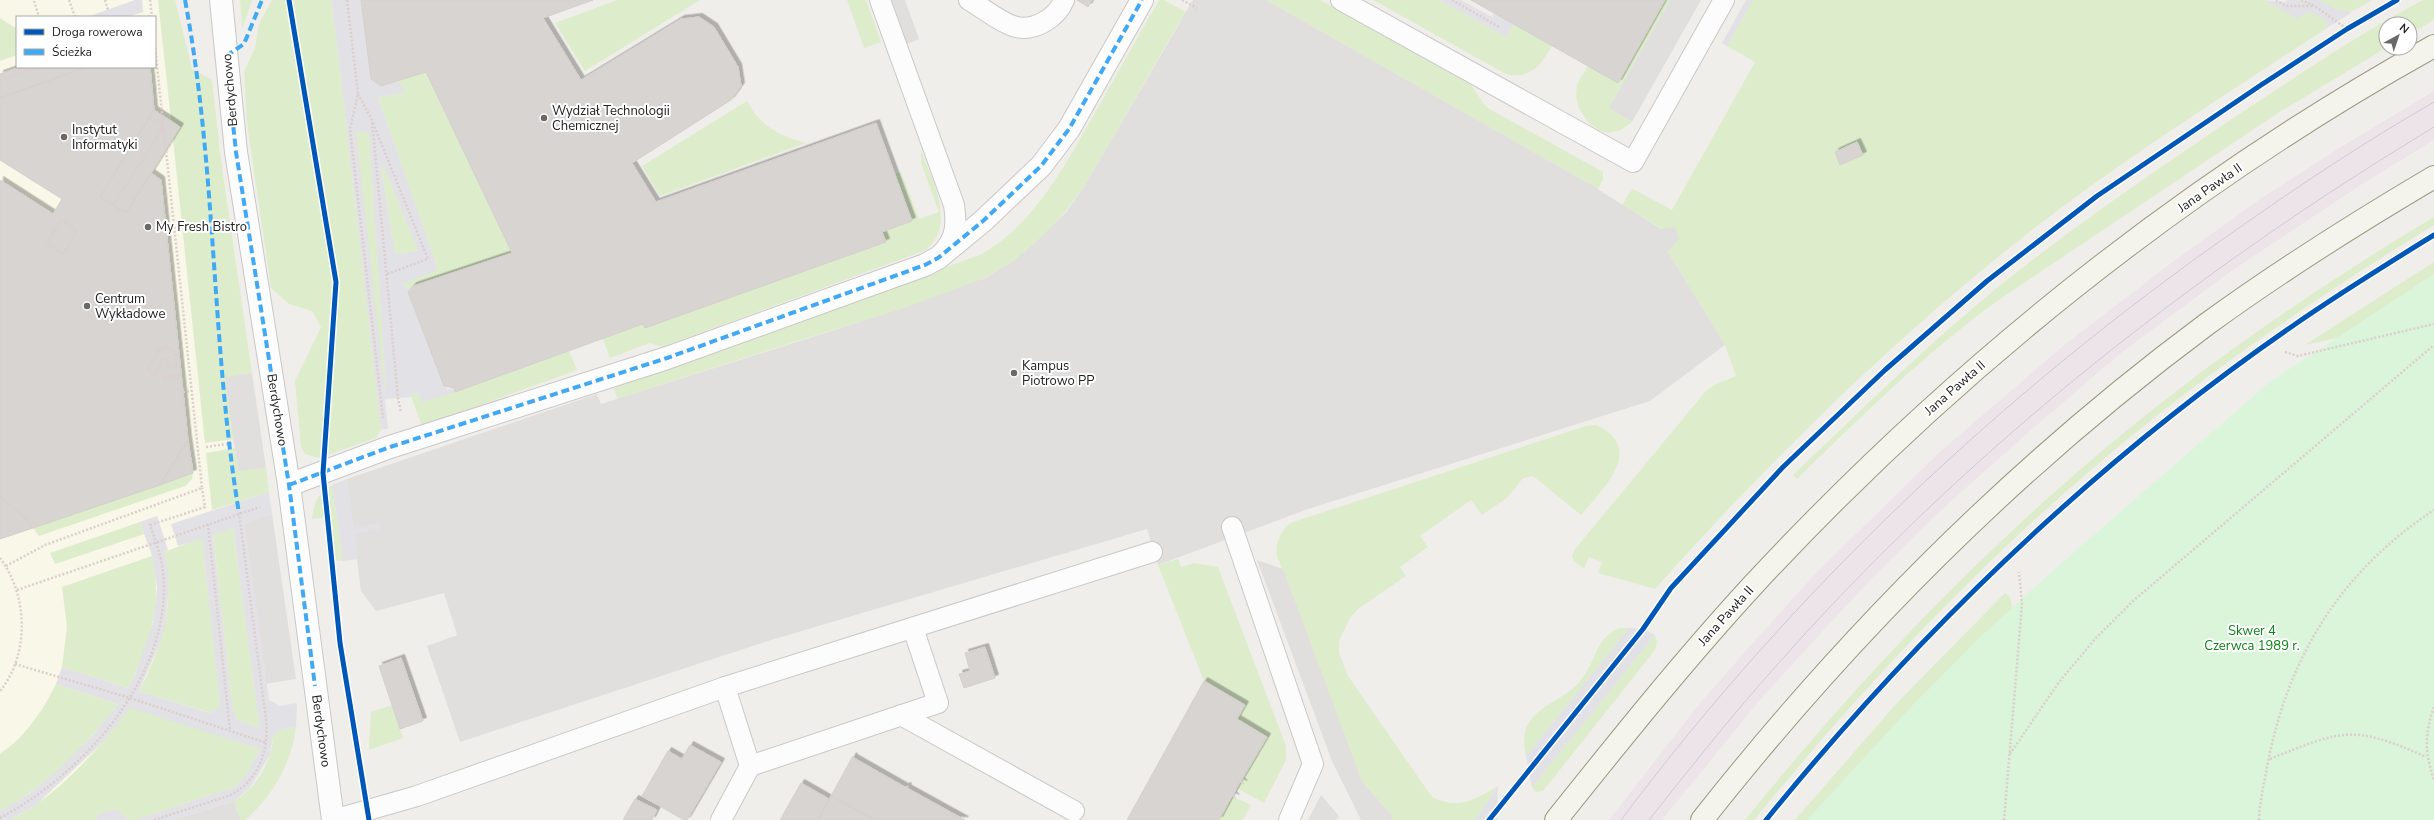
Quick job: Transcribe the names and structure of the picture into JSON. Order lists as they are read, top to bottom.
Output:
{
  "streets": {
    "main road": ["Jana Pawła II"],
    "street": ["Berdychowo"]
  },
  "parks": ["Skwer 4 Czerwca 1989 r."],
  "places": [
    "Wydział Technologii Chemicznej",
    "Instytut Informatyki",
    "My Fresh Bistro",
    "Centrum Wykładowe",
    "Kampus Piotrowo PP"
  ],
  "legend": ["Droga rowerowa", "Ścieżka"],
  "north": "top right"
}
